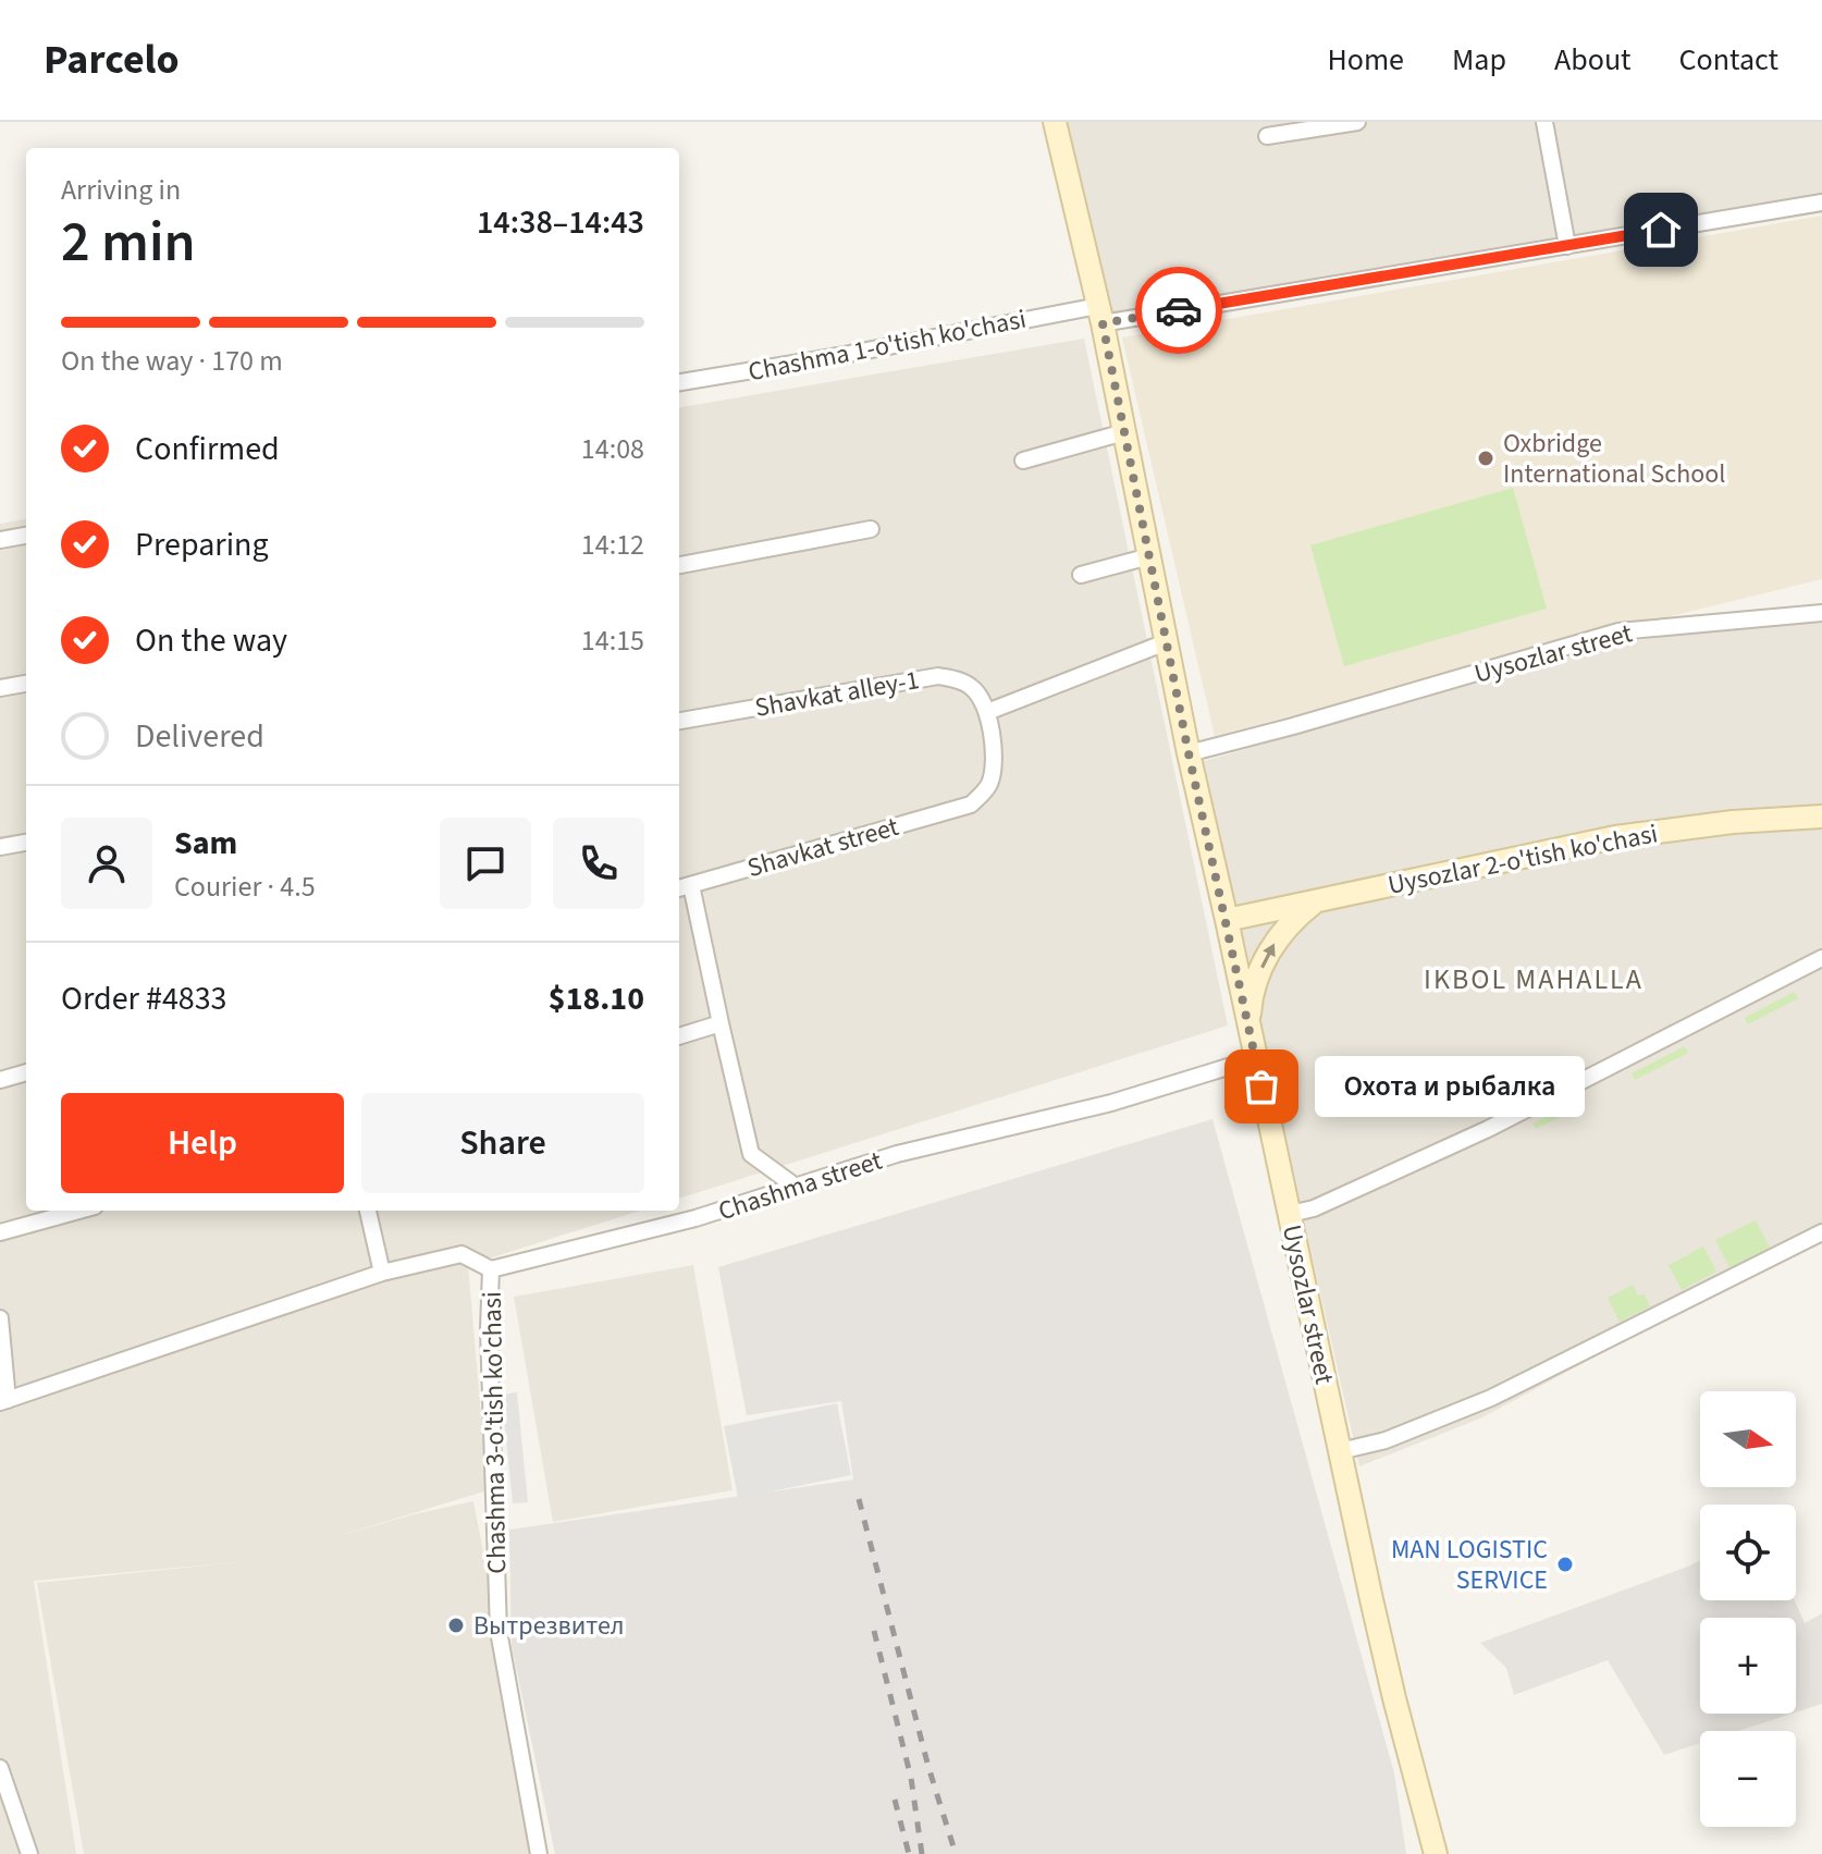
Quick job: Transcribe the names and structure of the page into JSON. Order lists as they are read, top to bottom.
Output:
{
  "streets": {
    "main road": ["Uysozlar street", "Uysozlar 2-o'tish ko'chasi"],
    "street": [
      "Chashma 1-o'tish ko'chasi",
      "Shavkat alley-1",
      "Shavkat street",
      "Chashma street",
      "Chashma 3-o'tish ko'chasi"
    ]
  },
  "crossings": [
    ["Chashma 1-o'tish ko'chasi", "Uysozlar street"],
    ["Uysozlar street", "Uysozlar 2-o'tish ko'chasi"],
    ["Uysozlar street", "Chashma street"],
    ["Shavkat alley-1", "Shavkat street"],
    ["Chashma street", "Chashma 3-o'tish ko'chasi"]
  ],
  "districts": ["IKBOL MAHALLA"],
  "places": [
    "Oxbridge International School",
    "Охота и рыбалка",
    "MAN LOGISTIC SERVICE",
    "Вытрезвител"
  ],
  "north": "right",
  "page": {
    "header": "Parcelo",
    "nav": [
      "Home",
      "Map",
      "About",
      "Contact"
    ],
    "heading": ["2 min", "Arriving in", "14:38–14:43"],
    "panel": [
      "Sam",
      "Courier · 4.5",
      "Order #4833",
      "$18.10"
    ],
    "bar": "On the way · 170 m",
    "list": [
      ["Confirmed", "14:08"],
      ["Preparing", "14:12"],
      ["On the way", "14:15"],
      "Delivered"
    ],
    "bubble": "Охота и рыбалка",
    "buttons": ["Help", "Share"],
    "map_buttons": ["+", "−"]
  }
}
